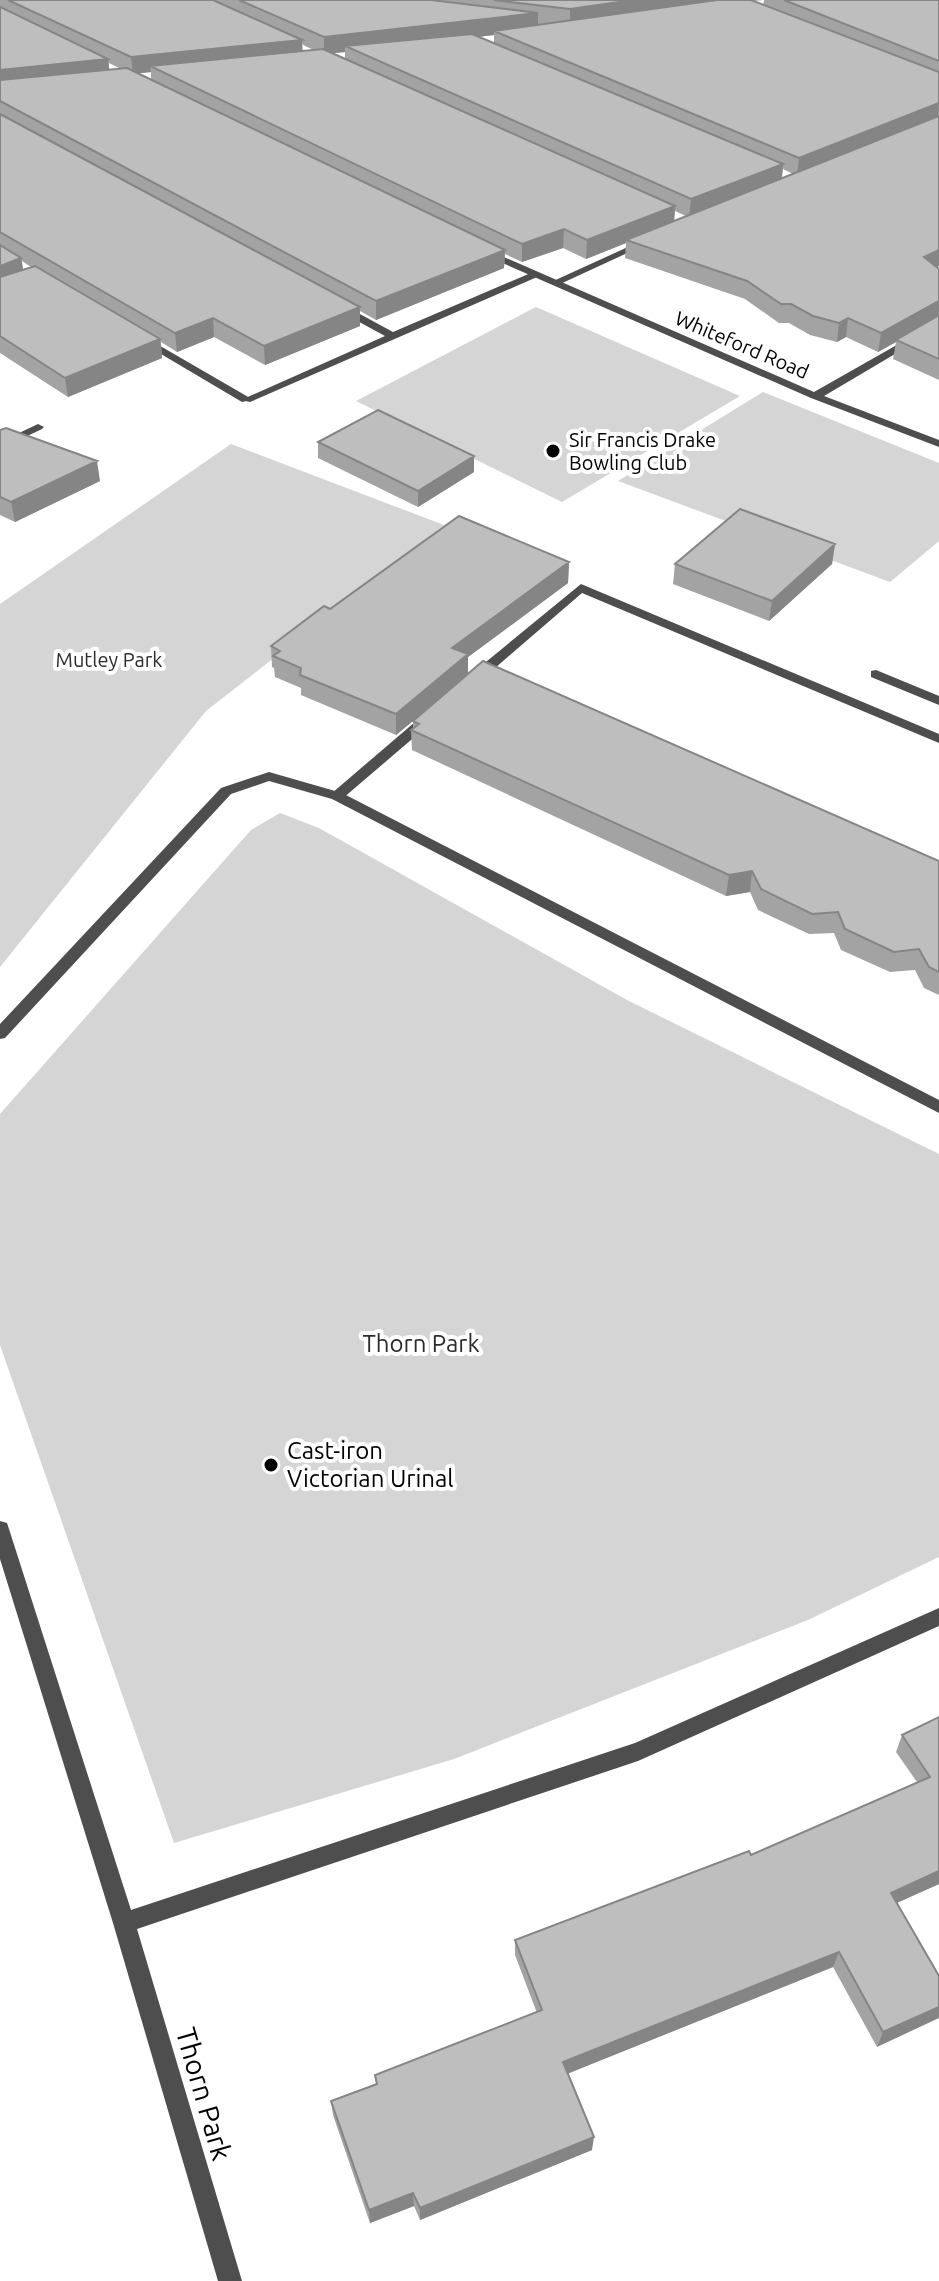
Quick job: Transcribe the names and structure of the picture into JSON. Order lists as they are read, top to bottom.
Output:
{
  "streets": {
    "street": ["Whiteford Road", "Thorn Park"]
  },
  "parks": ["Mutley Park", "Thorn Park"],
  "places": ["Sir Francis Drake Bowling Club", "Cast-iron Victorian Urinal"]
}
